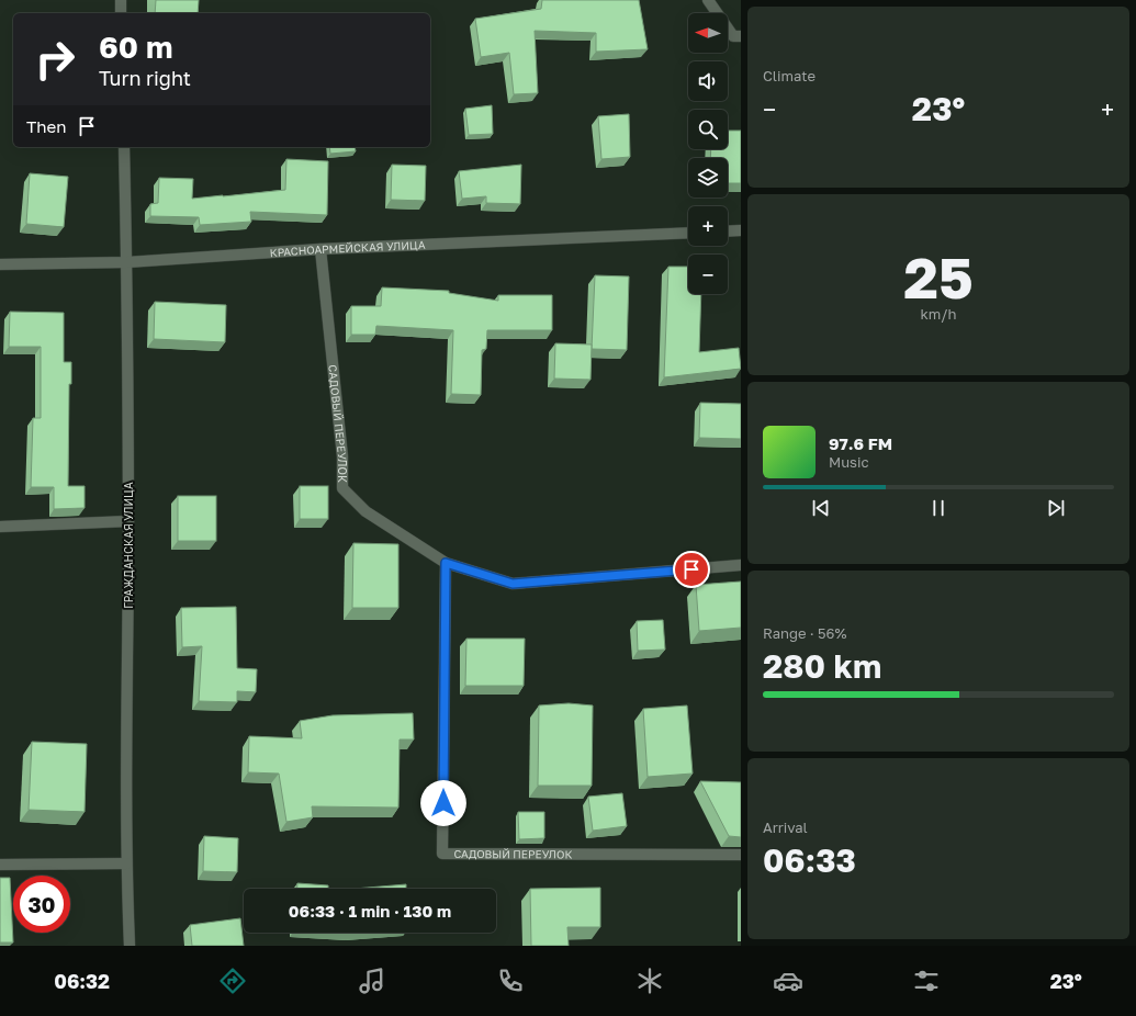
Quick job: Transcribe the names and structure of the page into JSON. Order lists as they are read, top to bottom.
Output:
{
  "streets": {
    "street": ["КРАСНОАРМЕЙСКАЯ УЛИЦА", "САДОВЫЙ ПЕРЕУЛОК", "ГРАЖДАНСКАЯ УЛИЦА"]
  },
  "crossings": [
    ["КРАСНОАРМЕЙСКАЯ УЛИЦА", "САДОВЫЙ ПЕРЕУЛОК"],
    ["КРАСНОАРМЕЙСКАЯ УЛИЦА", "ГРАЖДАНСКАЯ УЛИЦА"]
  ],
  "north": "left",
  "page": {
    "tile": [
      "Climate",
      ["25", "km/h"],
      ["Range · 56%", "280 km"],
      ["Arrival", "06:33"]
    ],
    "map_buttons": ["+", "−"],
    "turn": ["60 m", "Turn right"],
    "heat": ["−", "23°", "+"],
    "then": "Then",
    "song": ["97.6 FM", "Music"],
    "limit": "30",
    "trip": "06:33 · 1 min · 130 m",
    "tabs": ["06:32", "23°"]
  }
}
